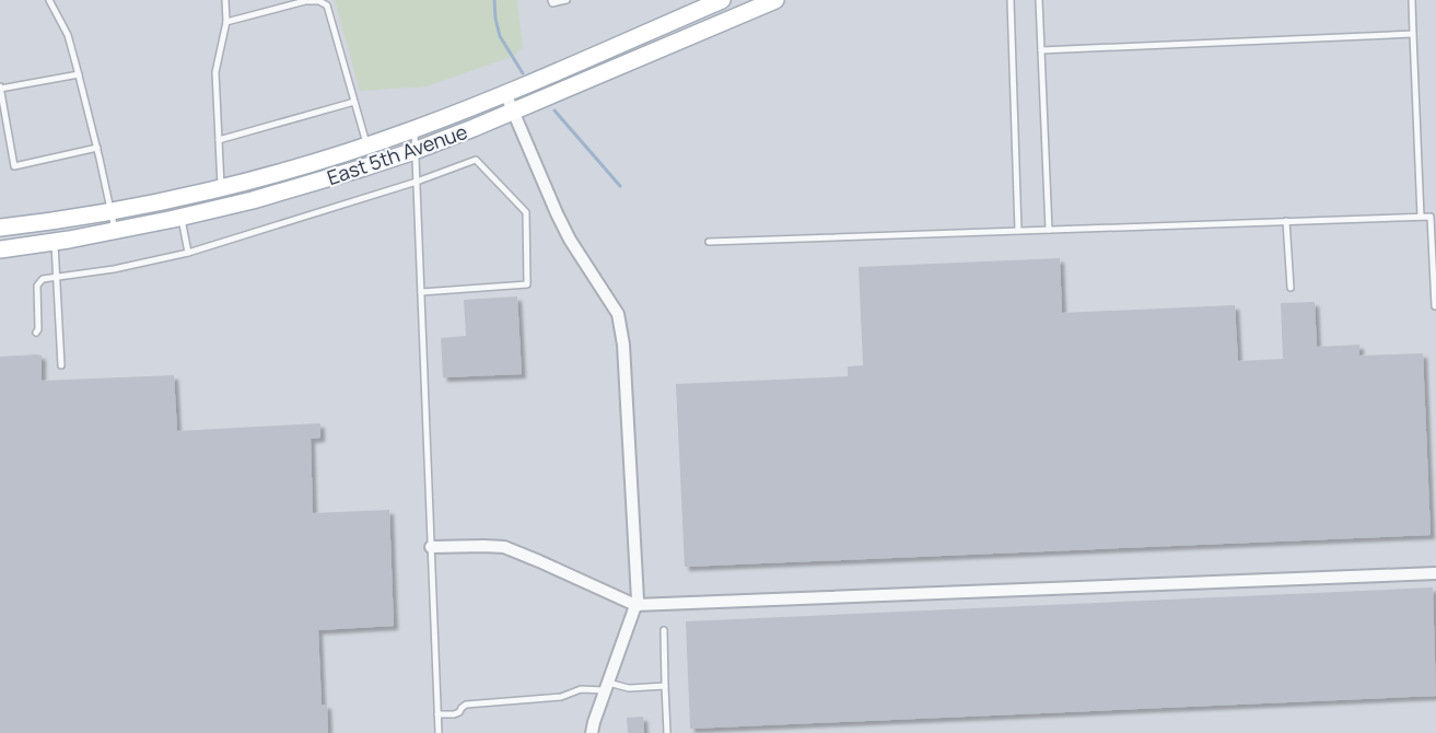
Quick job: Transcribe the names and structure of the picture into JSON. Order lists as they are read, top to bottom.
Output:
{
  "streets": {
    "main road": ["East 5th Avenue"]
  }
}
